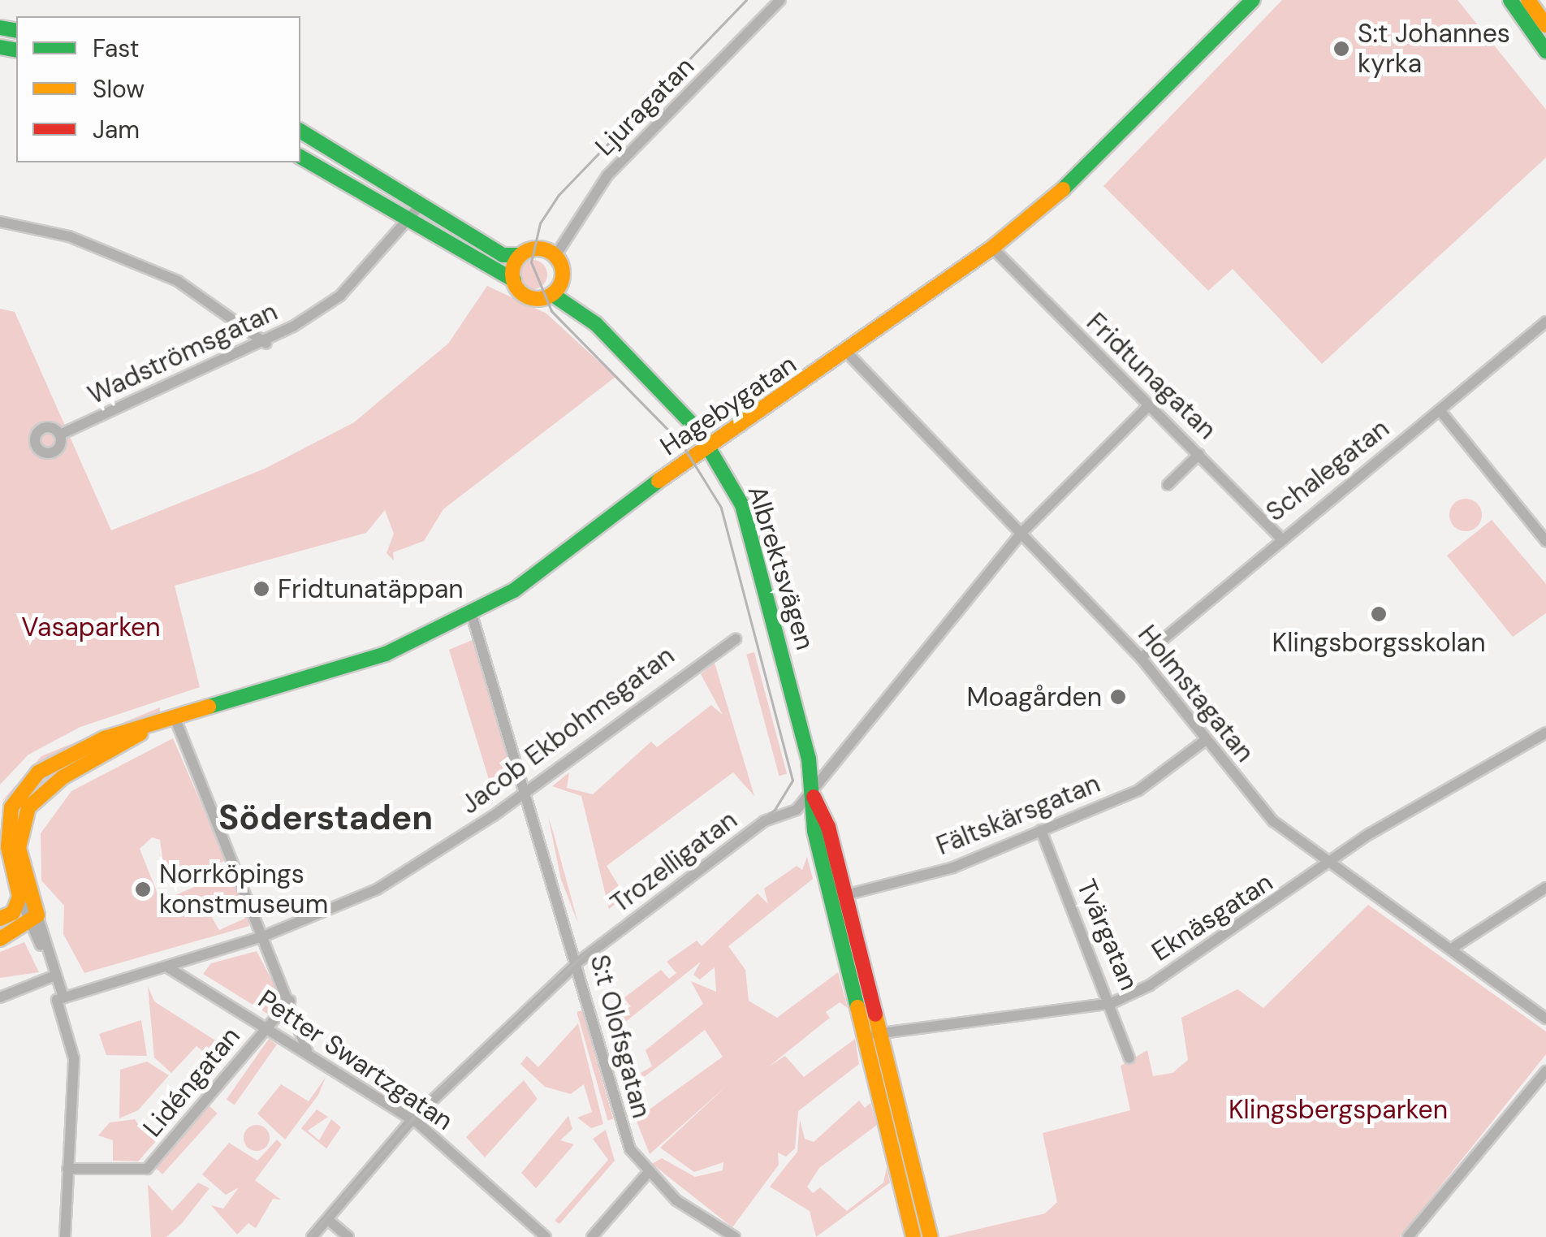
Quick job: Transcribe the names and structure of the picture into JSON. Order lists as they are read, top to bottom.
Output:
{
  "streets": {
    "main road": ["Hagebygatan", "Albrektsvägen"],
    "street": [
      "Ljuragatan",
      "Wadströmsgatan",
      "Fridtunagatan",
      "Schalegatan",
      "Holmstagatan",
      "Jacob Ekbohmsgatan",
      "Fältskärsgatan",
      "Trozelligatan",
      "Eknäsgatan",
      "Tvärgatan",
      "S:t Olofsgatan",
      "Petter Swartzgatan",
      "Lidéngatan"
    ]
  },
  "crossings": [
    ["Ljuragatan", "Albrektsvägen"],
    ["Fridtunagatan", "Hagebygatan"],
    ["Fridtunagatan", "Schalegatan"],
    ["Fridtunagatan", "Trozelligatan"],
    ["Hagebygatan", "Albrektsvägen"],
    ["Hagebygatan", "Holmstagatan"],
    ["Hagebygatan", "S:t Olofsgatan"],
    ["Schalegatan", "Holmstagatan"],
    ["Albrektsvägen", "Fältskärsgatan"],
    ["Albrektsvägen", "Trozelligatan"],
    ["Albrektsvägen", "Eknäsgatan"],
    ["Holmstagatan", "Fältskärsgatan"],
    ["Holmstagatan", "Trozelligatan"],
    ["Holmstagatan", "Eknäsgatan"],
    ["Jacob Ekbohmsgatan", "S:t Olofsgatan"],
    ["Jacob Ekbohmsgatan", "Petter Swartzgatan"],
    ["Fältskärsgatan", "Tvärgatan"],
    ["Trozelligatan", "S:t Olofsgatan"],
    ["Trozelligatan", "Petter Swartzgatan"],
    ["Eknäsgatan", "Tvärgatan"],
    ["Petter Swartzgatan", "Lidéngatan"]
  ],
  "districts": ["Söderstaden"],
  "parks": ["Vasaparken", "Klingsbergsparken"],
  "places": [
    "S:t Johannes kyrka",
    "Fridtunatäppan",
    "Klingsborgsskolan",
    "Moagården",
    "Norrköpings konstmuseum"
  ],
  "legend": ["Fast", "Slow", "Jam"]
}
